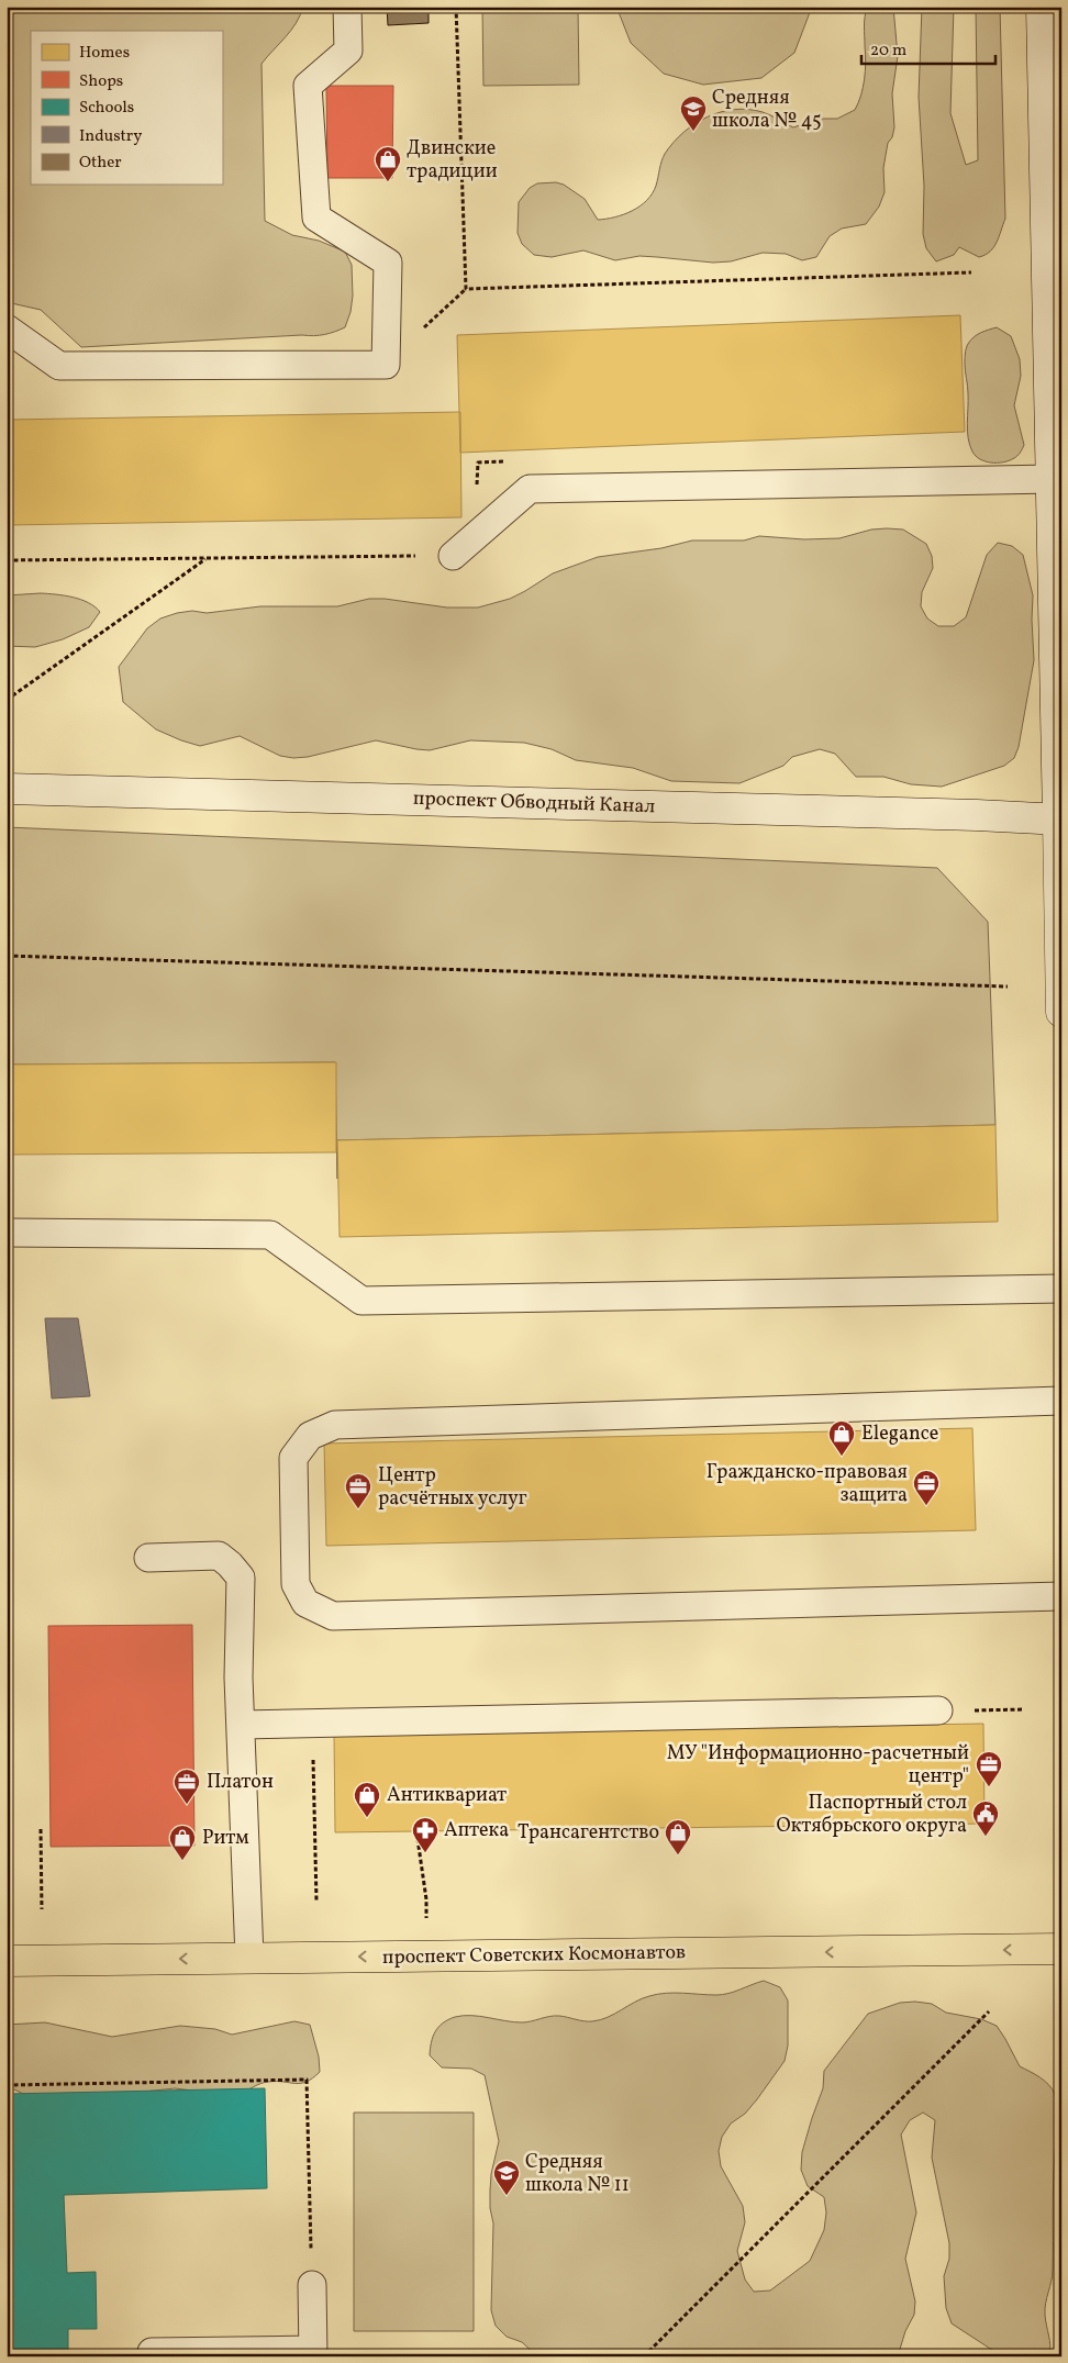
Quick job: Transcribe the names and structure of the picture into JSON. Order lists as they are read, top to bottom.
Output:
{
  "streets": {
    "main road": ["проспект Обводный Канал", "проспект Советских Космонавтов"]
  },
  "one_way": ["проспект Советских Космонавтов"],
  "places": {
    "school or university": ["Средняя школа № 45", "Средняя школа № 11"],
    "shop": [
      "Двинские традиции",
      "Elegance",
      "Антиквариат",
      "Трансагентство",
      "Ритм"
    ],
    "office": [
      "Гражданско-правовая защита",
      "Центр расчётных услуг",
      "МУ \"Информационно-расчетный центр\"",
      "Платон"
    ],
    "public building": ["Паспортный стол Октябрьского округа"],
    "pharmacy": ["Аптека"]
  },
  "legend": [
    "Homes",
    "Shops",
    "Schools",
    "Industry",
    "Other"
  ],
  "scale_bar": "20 m"
}
